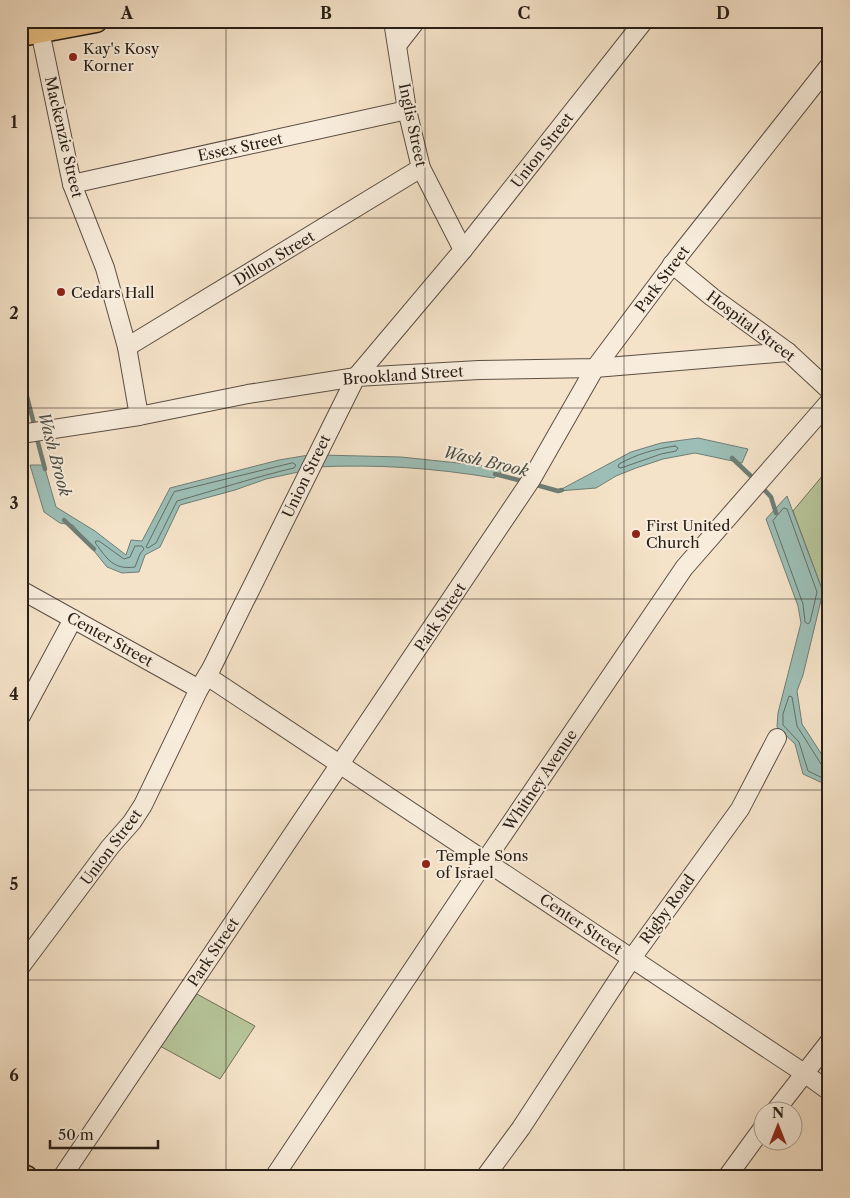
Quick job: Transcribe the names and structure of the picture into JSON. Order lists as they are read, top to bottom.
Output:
{
  "streets": {
    "street": [
      "Inglis Street",
      "Mackenzie Street",
      "Essex Street",
      "Union Street",
      "Dillon Street",
      "Park Street",
      "Hospital Street",
      "Brookland Street",
      "Center Street",
      "Whitney Avenue",
      "Rigby Road"
    ]
  },
  "crossings": [
    ["Inglis Street", "Essex Street"],
    ["Inglis Street", "Union Street"],
    ["Inglis Street", "Dillon Street"],
    ["Mackenzie Street", "Essex Street"],
    ["Mackenzie Street", "Dillon Street"],
    ["Mackenzie Street", "Brookland Street"],
    ["Union Street", "Brookland Street"],
    ["Union Street", "Center Street"],
    ["Park Street", "Hospital Street"],
    ["Park Street", "Brookland Street"],
    ["Park Street", "Center Street"],
    ["Hospital Street", "Brookland Street"],
    ["Center Street", "Whitney Avenue"],
    ["Center Street", "Rigby Road"]
  ],
  "water": ["Wash Brook"],
  "places": [
    "Kay's Kosy Korner",
    "Cedars Hall",
    "First United Church",
    "Temple Sons of Israel"
  ],
  "scale_bar": "50 m",
  "north": "top",
  "grid": {
    "columns": [
      "A",
      "B",
      "C",
      "D"
    ],
    "rows": [
      "1",
      "2",
      "3",
      "4",
      "5",
      "6"
    ]
  }
}
